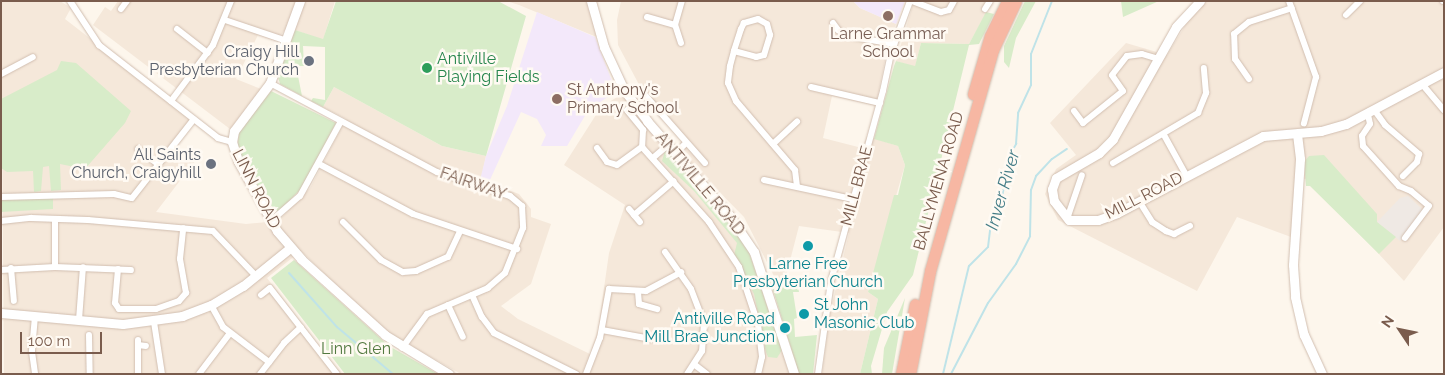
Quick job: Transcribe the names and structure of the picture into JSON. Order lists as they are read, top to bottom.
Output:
{
  "streets": {
    "highway": ["BALLYMENA ROAD"],
    "street": [
      "FAIRWAY",
      "ANTIVILLE ROAD",
      "MILL BRAE",
      "LINN ROAD",
      "MILL ROAD"
    ]
  },
  "crossings": [
    ["FAIRWAY", "LINN ROAD"]
  ],
  "water": ["Inver River"],
  "parks": ["Linn Glen"],
  "places": [
    "Larne Grammar School",
    "Craigy Hill Presbyterian Church",
    "Antiville Playing Fields",
    "St Anthony's Primary School",
    "All Saints Church, Craigyhill",
    "Larne Free Presbyterian Church",
    "St John Masonic Club",
    "Antiville Road Mill Brae Junction"
  ],
  "scale_bar": "100 m",
  "north": "top left"
}
